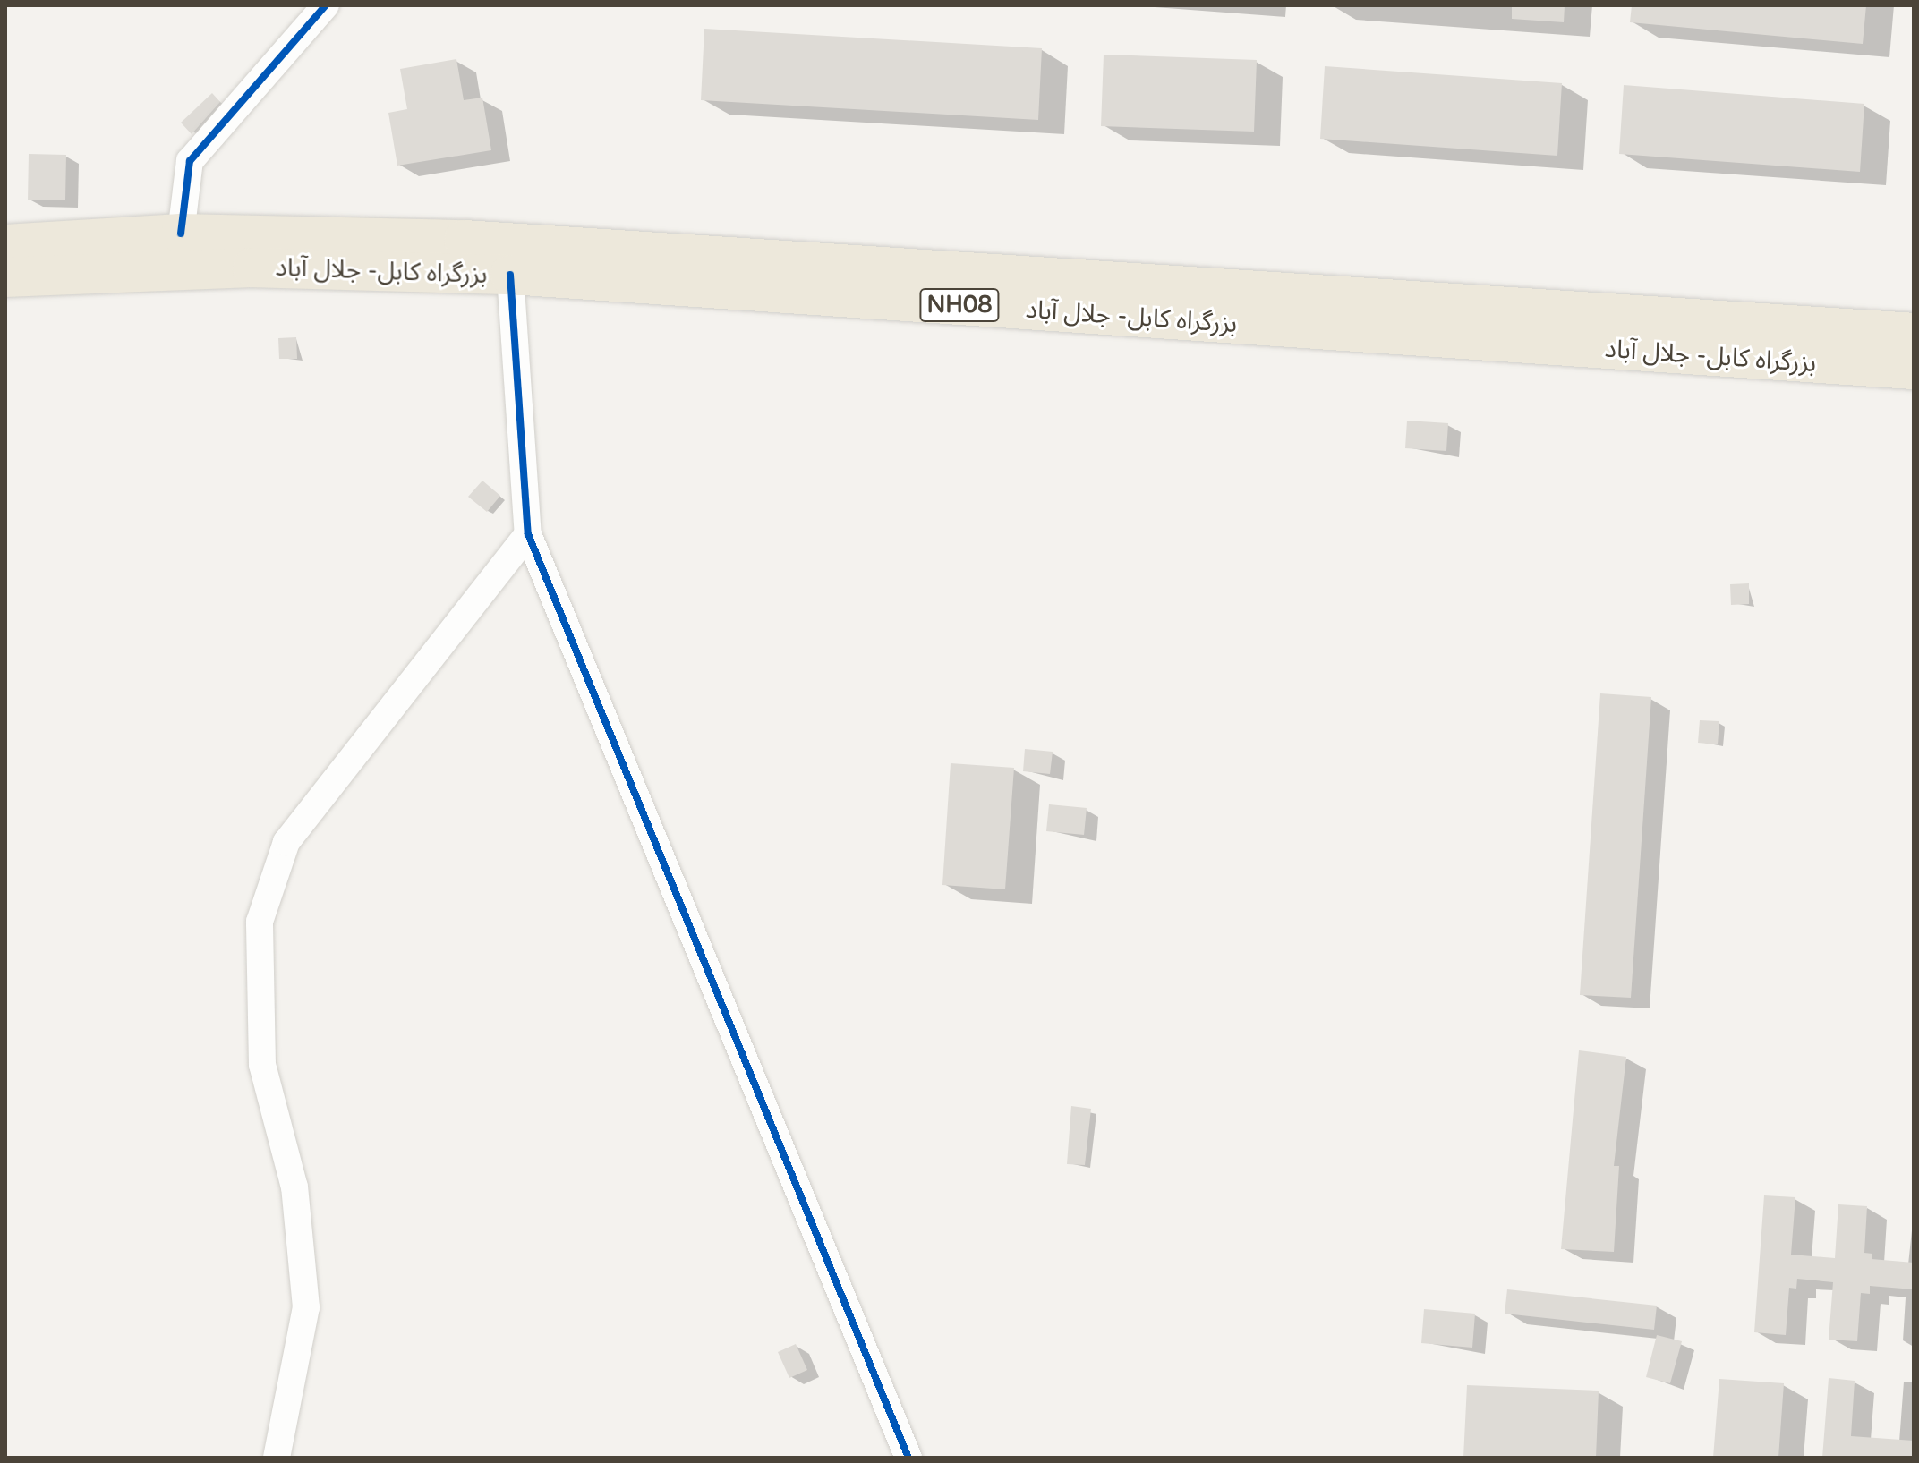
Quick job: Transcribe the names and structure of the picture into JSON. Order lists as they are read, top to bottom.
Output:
{
  "streets": {
    "highway": ["بزرگراه کابل- جلال آباد", "NH08"]
  }
}
